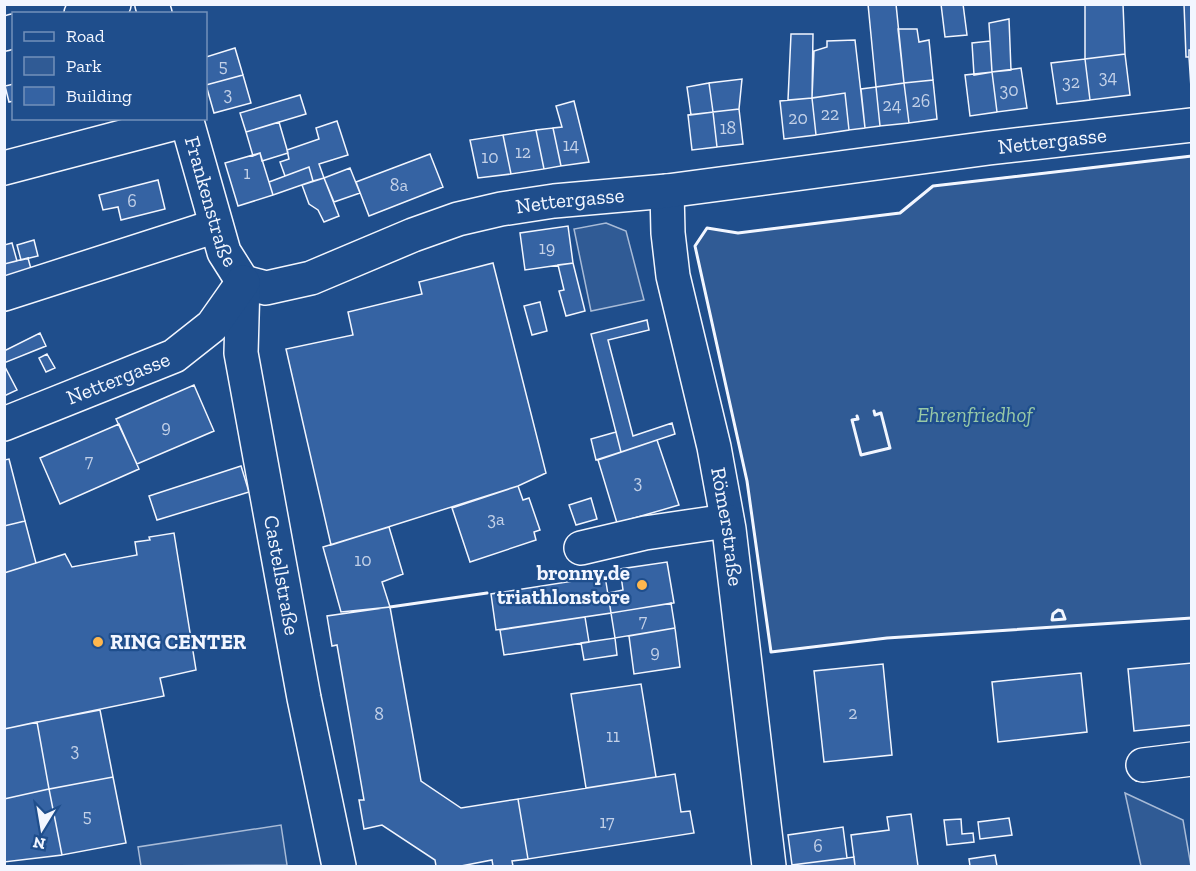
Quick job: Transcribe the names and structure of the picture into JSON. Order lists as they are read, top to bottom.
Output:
{
  "streets": {
    "street": [
      "Nettergasse",
      "Frankenstraße",
      "Römerstraße",
      "Castellstraße"
    ]
  },
  "crossings": [
    ["Nettergasse", "Frankenstraße"],
    ["Nettergasse", "Römerstraße"],
    ["Nettergasse", "Castellstraße"],
    ["Frankenstraße", "Castellstraße"]
  ],
  "parks": ["Ehrenfriedhof"],
  "places": ["bronny.de triathlonstore", "RING CENTER"],
  "house_numbers": [
    "5",
    "34",
    "32",
    "30",
    "3",
    "26",
    "24",
    "22",
    "20",
    "18",
    "14",
    "12",
    "10",
    "1",
    "8a",
    "6",
    "19",
    "9",
    "7",
    "3",
    "3a",
    "10",
    "7",
    "9",
    "2",
    "8",
    "11",
    "3",
    "5",
    "17",
    "6"
  ],
  "legend": ["Road", "Park", "Building"],
  "north": "bottom"
}
